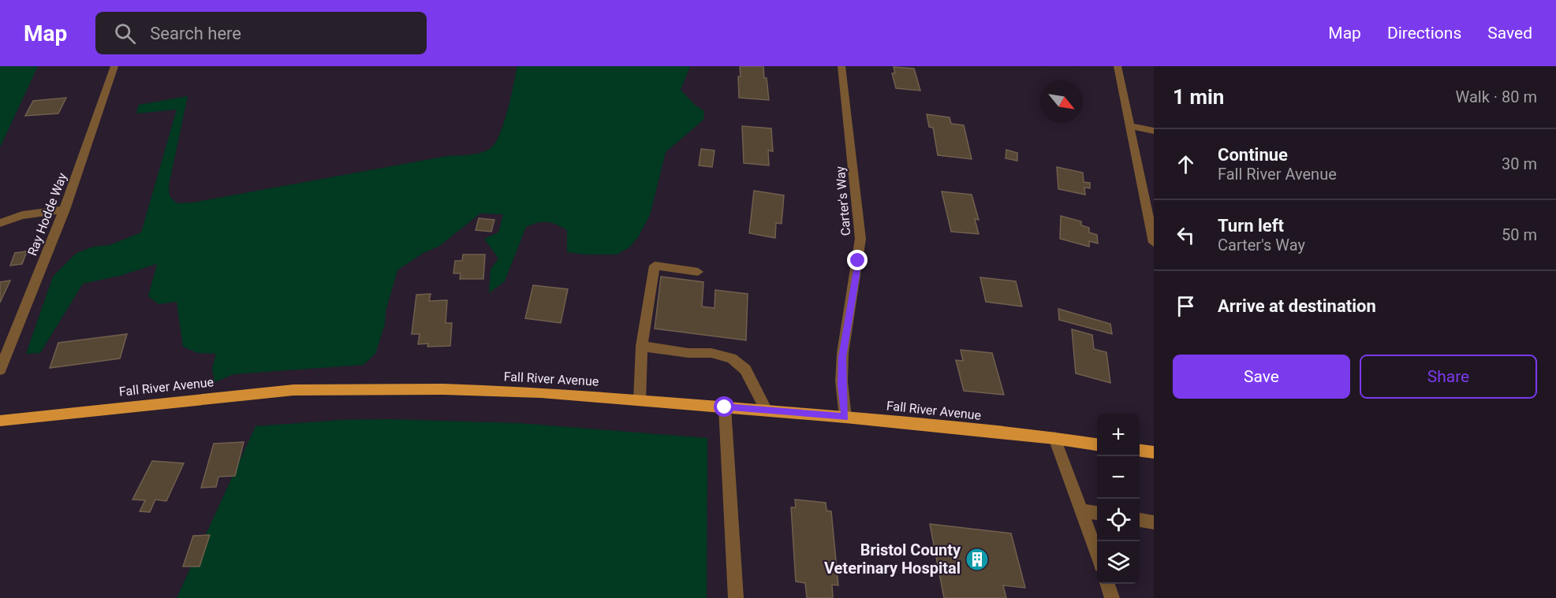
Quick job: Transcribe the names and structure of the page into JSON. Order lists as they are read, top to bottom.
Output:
{
  "streets": {
    "main road": ["Fall River Avenue"],
    "street": ["Carter's Way", "Ray Hodde Way"]
  },
  "crossings": [
    ["Carter's Way", "Fall River Avenue"]
  ],
  "places": {
    "building": ["Bristol County Veterinary Hospital"]
  },
  "north": "bottom right",
  "page": {
    "header": "Map",
    "search": "Search here",
    "nav": ["Map", "Directions", "Saved"],
    "heading": ["1 min", "Walk · 80 m"],
    "list": [
      ["Continue", "Fall River Avenue", "30 m"],
      ["Turn left", "Carter's Way", "50 m"],
      "Arrive at destination"
    ],
    "buttons": ["Save", "Share"],
    "map_buttons": ["+", "−"]
  }
}
